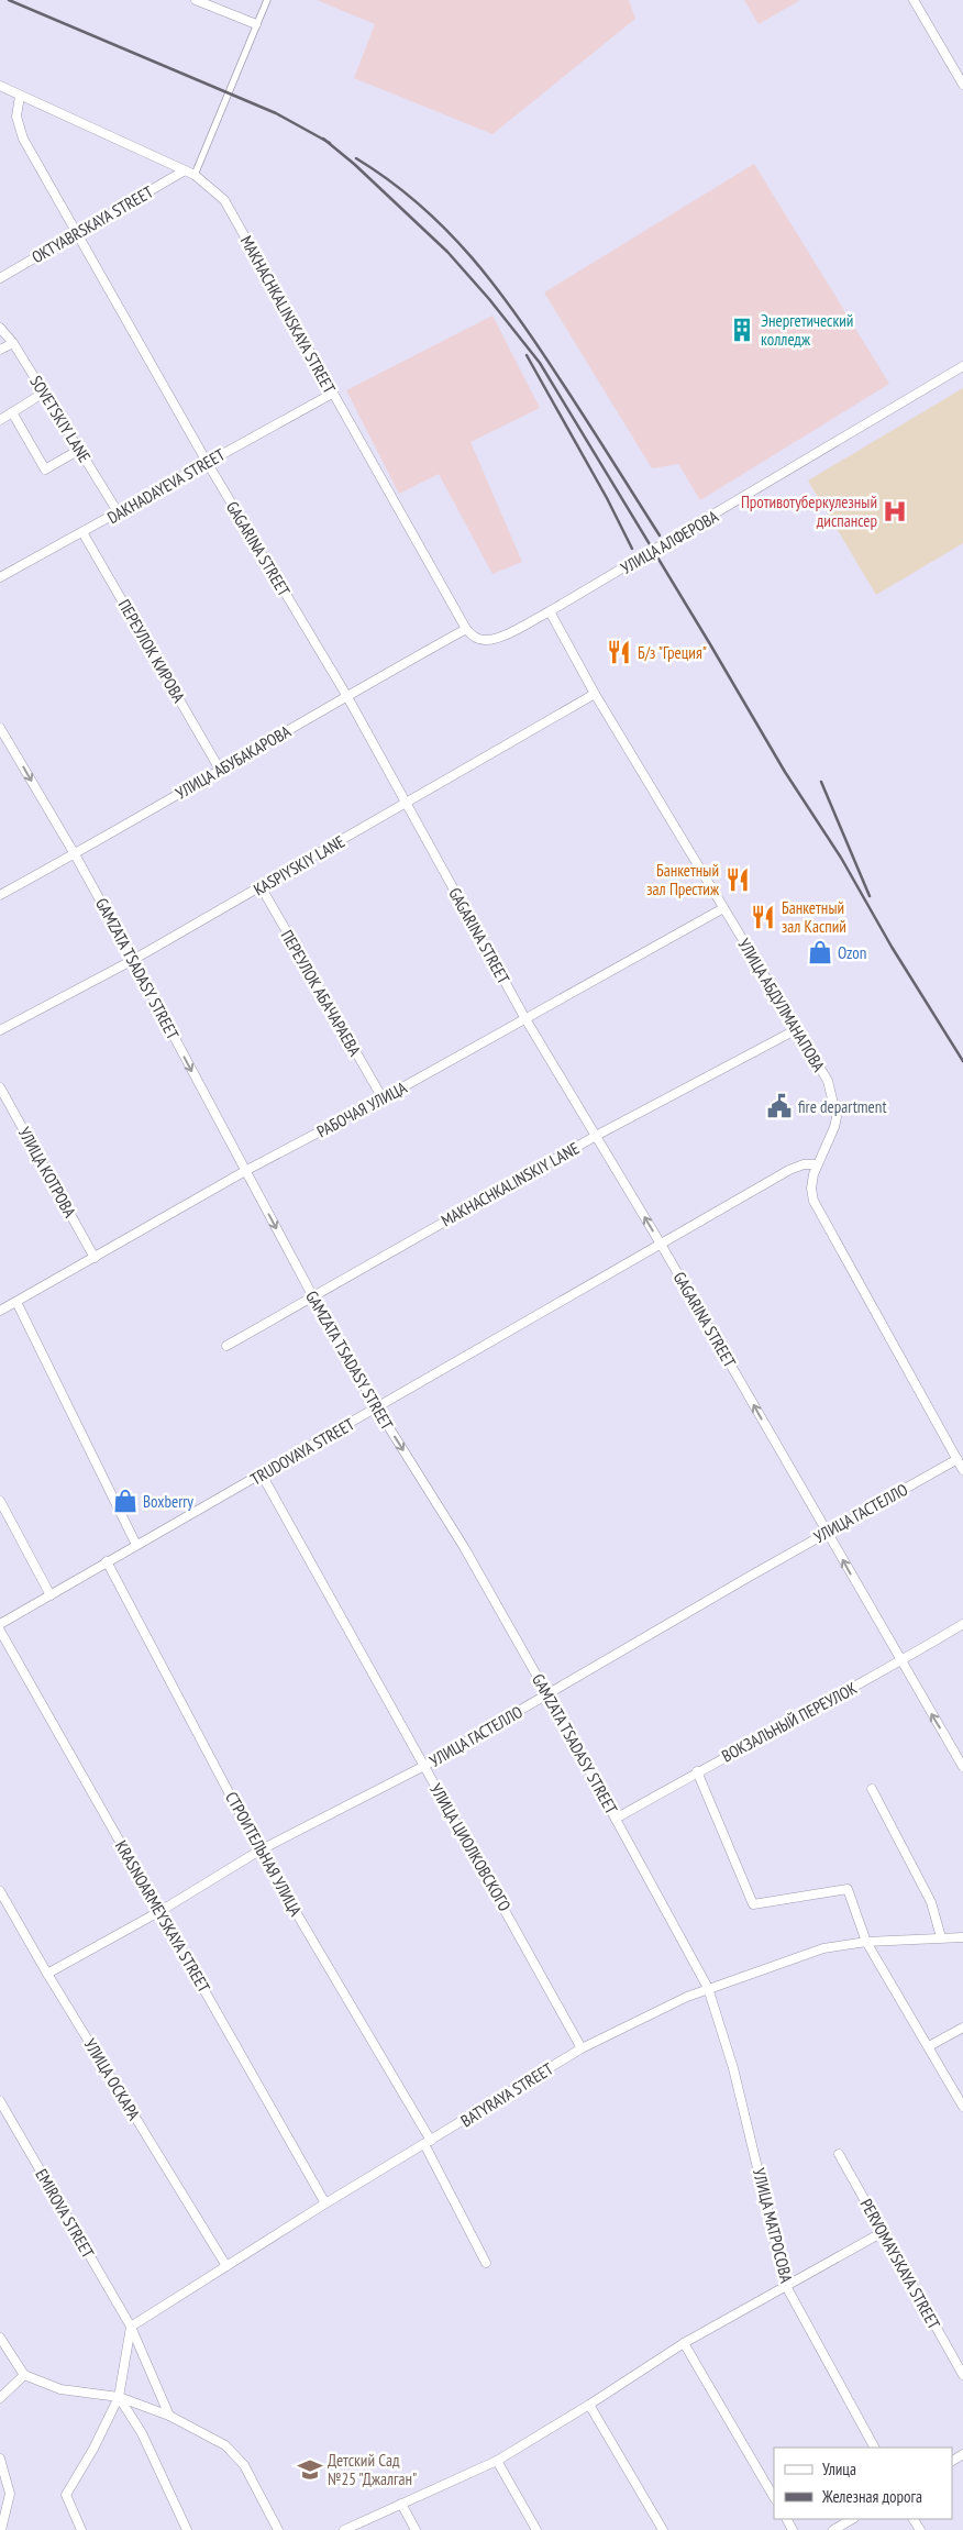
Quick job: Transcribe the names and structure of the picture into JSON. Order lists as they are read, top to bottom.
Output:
{
  "streets": {
    "street": [
      "OKTYABRSKAYA STREET",
      "MAKHACHKALINSKAYA STREET",
      "SOVETSKIY LANE",
      "DAKHADAYEVA STREET",
      "УЛИЦА АЛФЕРОВА",
      "GAGARINA STREET",
      "ПЕРЕУЛОК КИРОВА",
      "УЛИЦА АБУБАКАРОВА",
      "KASPIYSKIY LANE",
      "GAMZATA TSADASY STREET",
      "ПЕРЕУЛОК АБАЧАРАЕВА",
      "УЛИЦА АБДУЛМАНАПОВА",
      "РАБОЧАЯ УЛИЦА",
      "УЛИЦА КОТРОВА",
      "MAKHACHKALINSKIY LANE",
      "TRUDOVAYA STREET",
      "УЛИЦА ГАСТЕЛЛО",
      "ВОКЗАЛЬНЫЙ ПЕРЕУЛОК",
      "УЛИЦА ЦИОЛКОВСКОГО",
      "СТРОИТЕЛЬНАЯ УЛИЦА",
      "KRASNOARMEYSKAYA STREET",
      "УЛИЦА ОСКАРА",
      "BATYRAYA STREET",
      "EMIROVA STREET",
      "УЛИЦА МАТРОСОВА",
      "PERVOMAYSKAYA STREET"
    ]
  },
  "crossings": [
    ["OKTYABRSKAYA STREET", "MAKHACHKALINSKAYA STREET"],
    ["OKTYABRSKAYA STREET", "GAGARINA STREET"],
    ["MAKHACHKALINSKAYA STREET", "DAKHADAYEVA STREET"],
    ["MAKHACHKALINSKAYA STREET", "УЛИЦА АЛФЕРОВА"],
    ["MAKHACHKALINSKAYA STREET", "GAGARINA STREET"],
    ["MAKHACHKALINSKAYA STREET", "УЛИЦА АБУБАКАРОВА"],
    ["SOVETSKIY LANE", "DAKHADAYEVA STREET"],
    ["DAKHADAYEVA STREET", "GAGARINA STREET"],
    ["DAKHADAYEVA STREET", "ПЕРЕУЛОК КИРОВА"],
    ["УЛИЦА АЛФЕРОВА", "УЛИЦА АБДУЛМАНАПОВА"],
    ["GAGARINA STREET", "УЛИЦА АБУБАКАРОВА"],
    ["GAGARINA STREET", "KASPIYSKIY LANE"],
    ["GAGARINA STREET", "РАБОЧАЯ УЛИЦА"],
    ["GAGARINA STREET", "MAKHACHKALINSKIY LANE"],
    ["GAGARINA STREET", "TRUDOVAYA STREET"],
    ["GAGARINA STREET", "УЛИЦА ГАСТЕЛЛО"],
    ["GAGARINA STREET", "ВОКЗАЛЬНЫЙ ПЕРЕУЛОК"],
    ["ПЕРЕУЛОК КИРОВА", "УЛИЦА АБУБАКАРОВА"],
    ["УЛИЦА АБУБАКАРОВА", "GAMZATA TSADASY STREET"],
    ["KASPIYSKIY LANE", "GAMZATA TSADASY STREET"],
    ["KASPIYSKIY LANE", "ПЕРЕУЛОК АБАЧАРАЕВА"],
    ["KASPIYSKIY LANE", "УЛИЦА АБДУЛМАНАПОВА"],
    ["GAMZATA TSADASY STREET", "РАБОЧАЯ УЛИЦА"],
    ["GAMZATA TSADASY STREET", "MAKHACHKALINSKIY LANE"],
    ["GAMZATA TSADASY STREET", "TRUDOVAYA STREET"],
    ["GAMZATA TSADASY STREET", "УЛИЦА ГАСТЕЛЛО"],
    ["GAMZATA TSADASY STREET", "ВОКЗАЛЬНЫЙ ПЕРЕУЛОК"],
    ["GAMZATA TSADASY STREET", "BATYRAYA STREET"],
    ["GAMZATA TSADASY STREET", "УЛИЦА МАТРОСОВА"],
    ["ПЕРЕУЛОК АБАЧАРАЕВА", "РАБОЧАЯ УЛИЦА"],
    ["УЛИЦА АБДУЛМАНАПОВА", "РАБОЧАЯ УЛИЦА"],
    ["УЛИЦА АБДУЛМАНАПОВА", "MAKHACHKALINSKIY LANE"],
    ["УЛИЦА АБДУЛМАНАПОВА", "TRUDOVAYA STREET"],
    ["УЛИЦА АБДУЛМАНАПОВА", "УЛИЦА ГАСТЕЛЛО"],
    ["РАБОЧАЯ УЛИЦА", "УЛИЦА КОТРОВА"],
    ["TRUDOVAYA STREET", "УЛИЦА ЦИОЛКОВСКОГО"],
    ["TRUDOVAYA STREET", "СТРОИТЕЛЬНАЯ УЛИЦА"],
    ["УЛИЦА ГАСТЕЛЛО", "УЛИЦА ЦИОЛКОВСКОГО"],
    ["УЛИЦА ГАСТЕЛЛО", "СТРОИТЕЛЬНАЯ УЛИЦА"],
    ["УЛИЦА ГАСТЕЛЛО", "KRASNOARMEYSKAYA STREET"],
    ["УЛИЦА ГАСТЕЛЛО", "УЛИЦА ОСКАРА"],
    ["УЛИЦА ЦИОЛКОВСКОГО", "BATYRAYA STREET"],
    ["СТРОИТЕЛЬНАЯ УЛИЦА", "BATYRAYA STREET"],
    ["KRASNOARMEYSKAYA STREET", "BATYRAYA STREET"],
    ["УЛИЦА ОСКАРА", "BATYRAYA STREET"],
    ["BATYRAYA STREET", "EMIROVA STREET"],
    ["BATYRAYA STREET", "УЛИЦА МАТРОСОВА"]
  ],
  "one_way": ["GAGARINA STREET", "GAMZATA TSADASY STREET"],
  "places": {
    "building": ["Энергетический колледж"],
    "hospital": ["Противотуберкулезный диспансер"],
    "restaurant": ["Б/з \"Греция\"", "Банкетный зал Престиж", "Банкетный зал Каспий"],
    "shop": ["Ozon", "Boxberry"],
    "public building": ["fire department"],
    "school or university": ["Детский Сад №25 \"Джалган\""]
  },
  "legend": ["Улица", "Железная дорога"]
}
